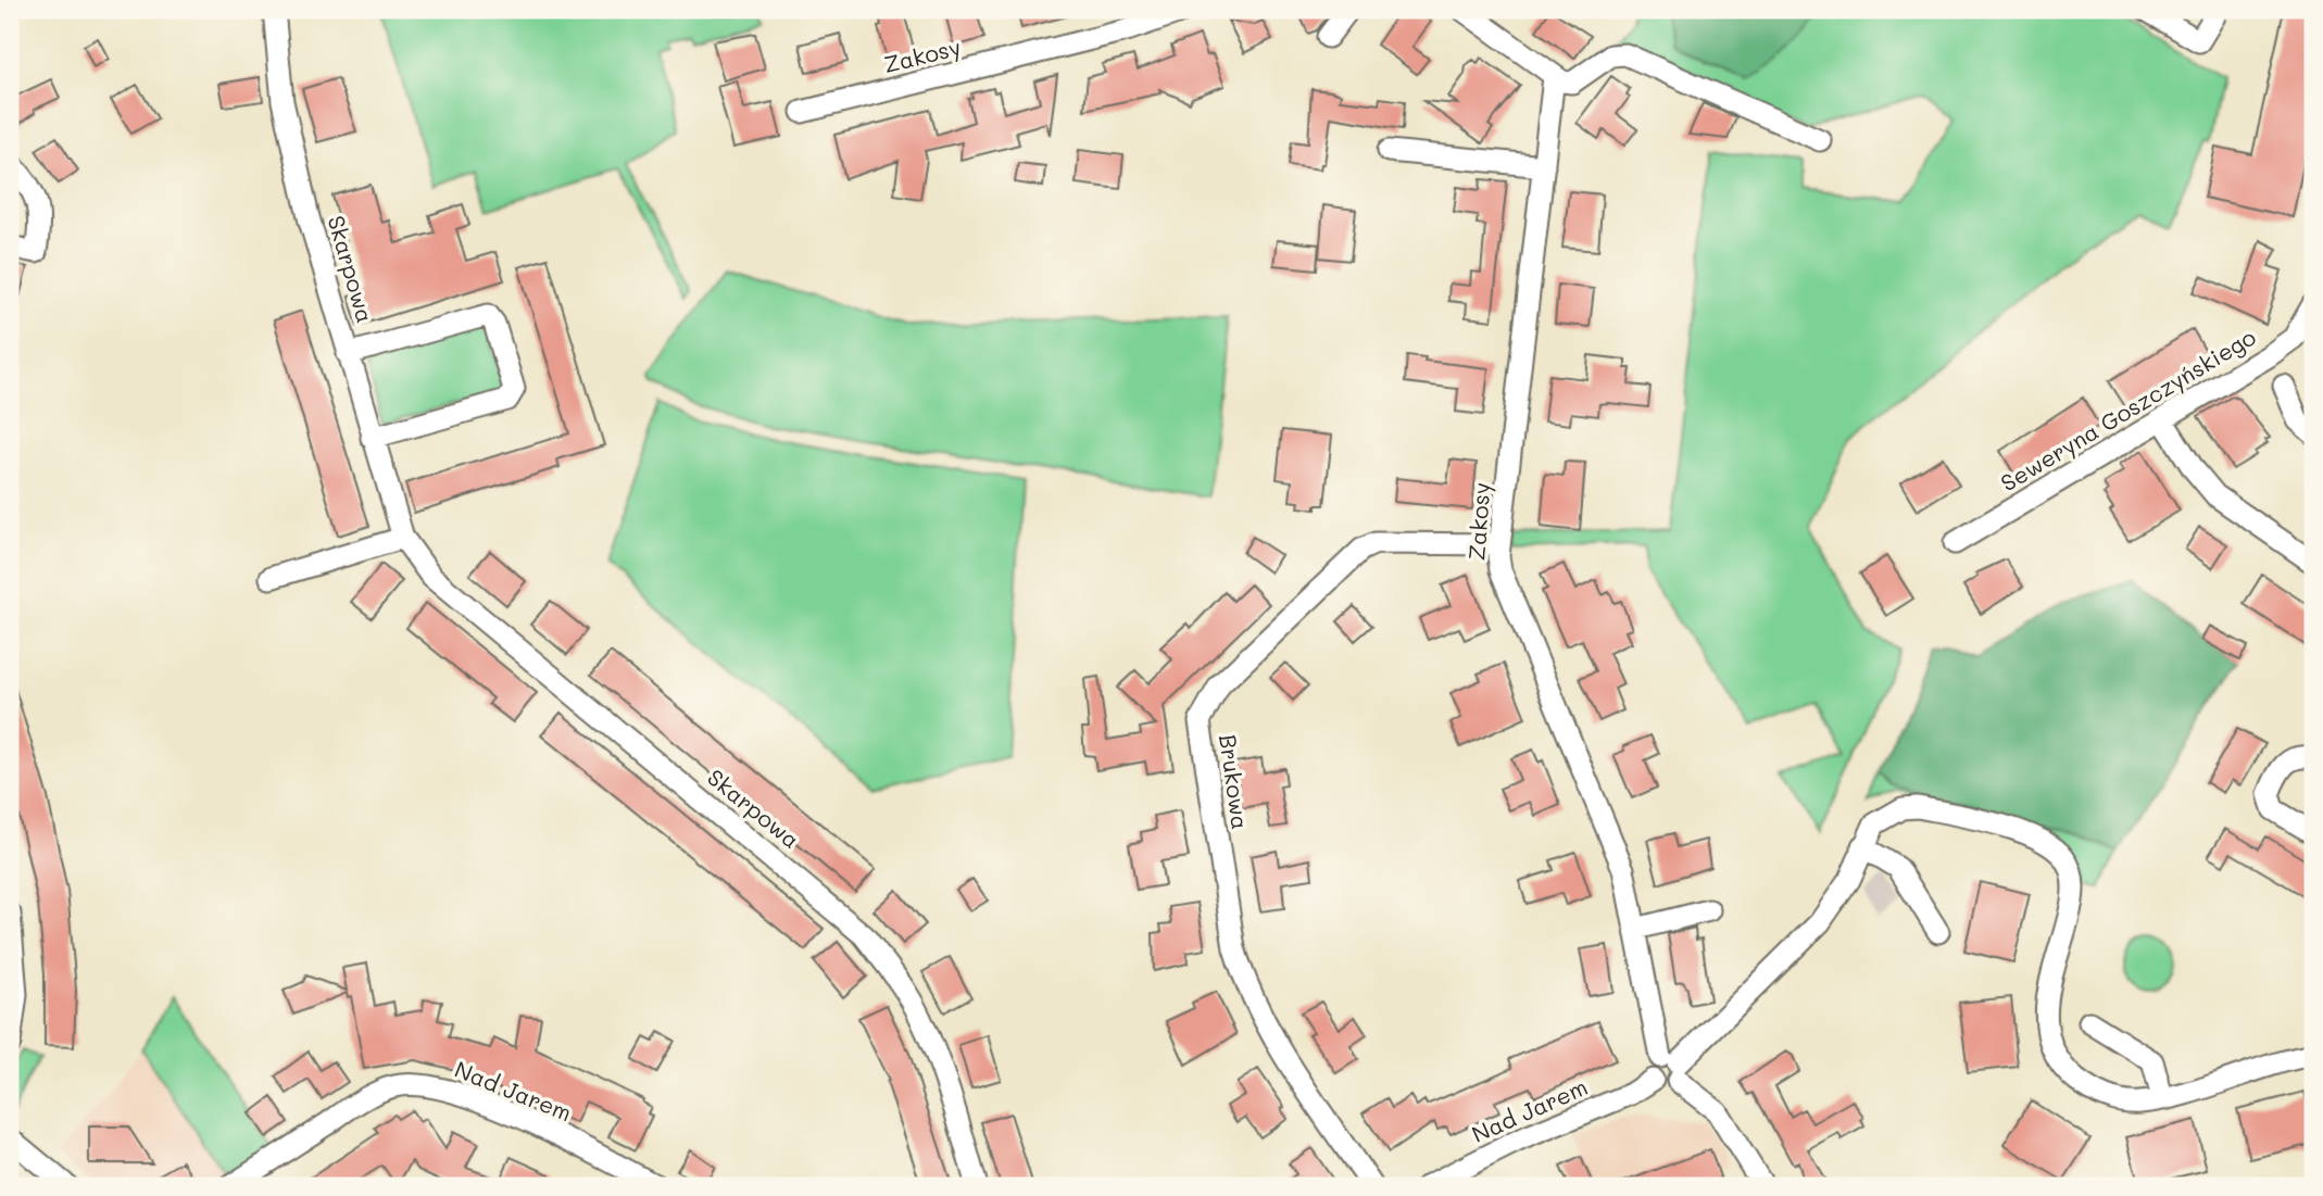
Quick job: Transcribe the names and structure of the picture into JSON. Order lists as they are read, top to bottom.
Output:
{
  "streets": {
    "street": [
      "Zakosy",
      "Skarpowa",
      "Seweryna Goszczyńskiego",
      "Brukowa",
      "Nad Jarem"
    ]
  },
  "crossings": [
    ["Zakosy", "Brukowa"],
    ["Zakosy", "Nad Jarem"]
  ]
}
